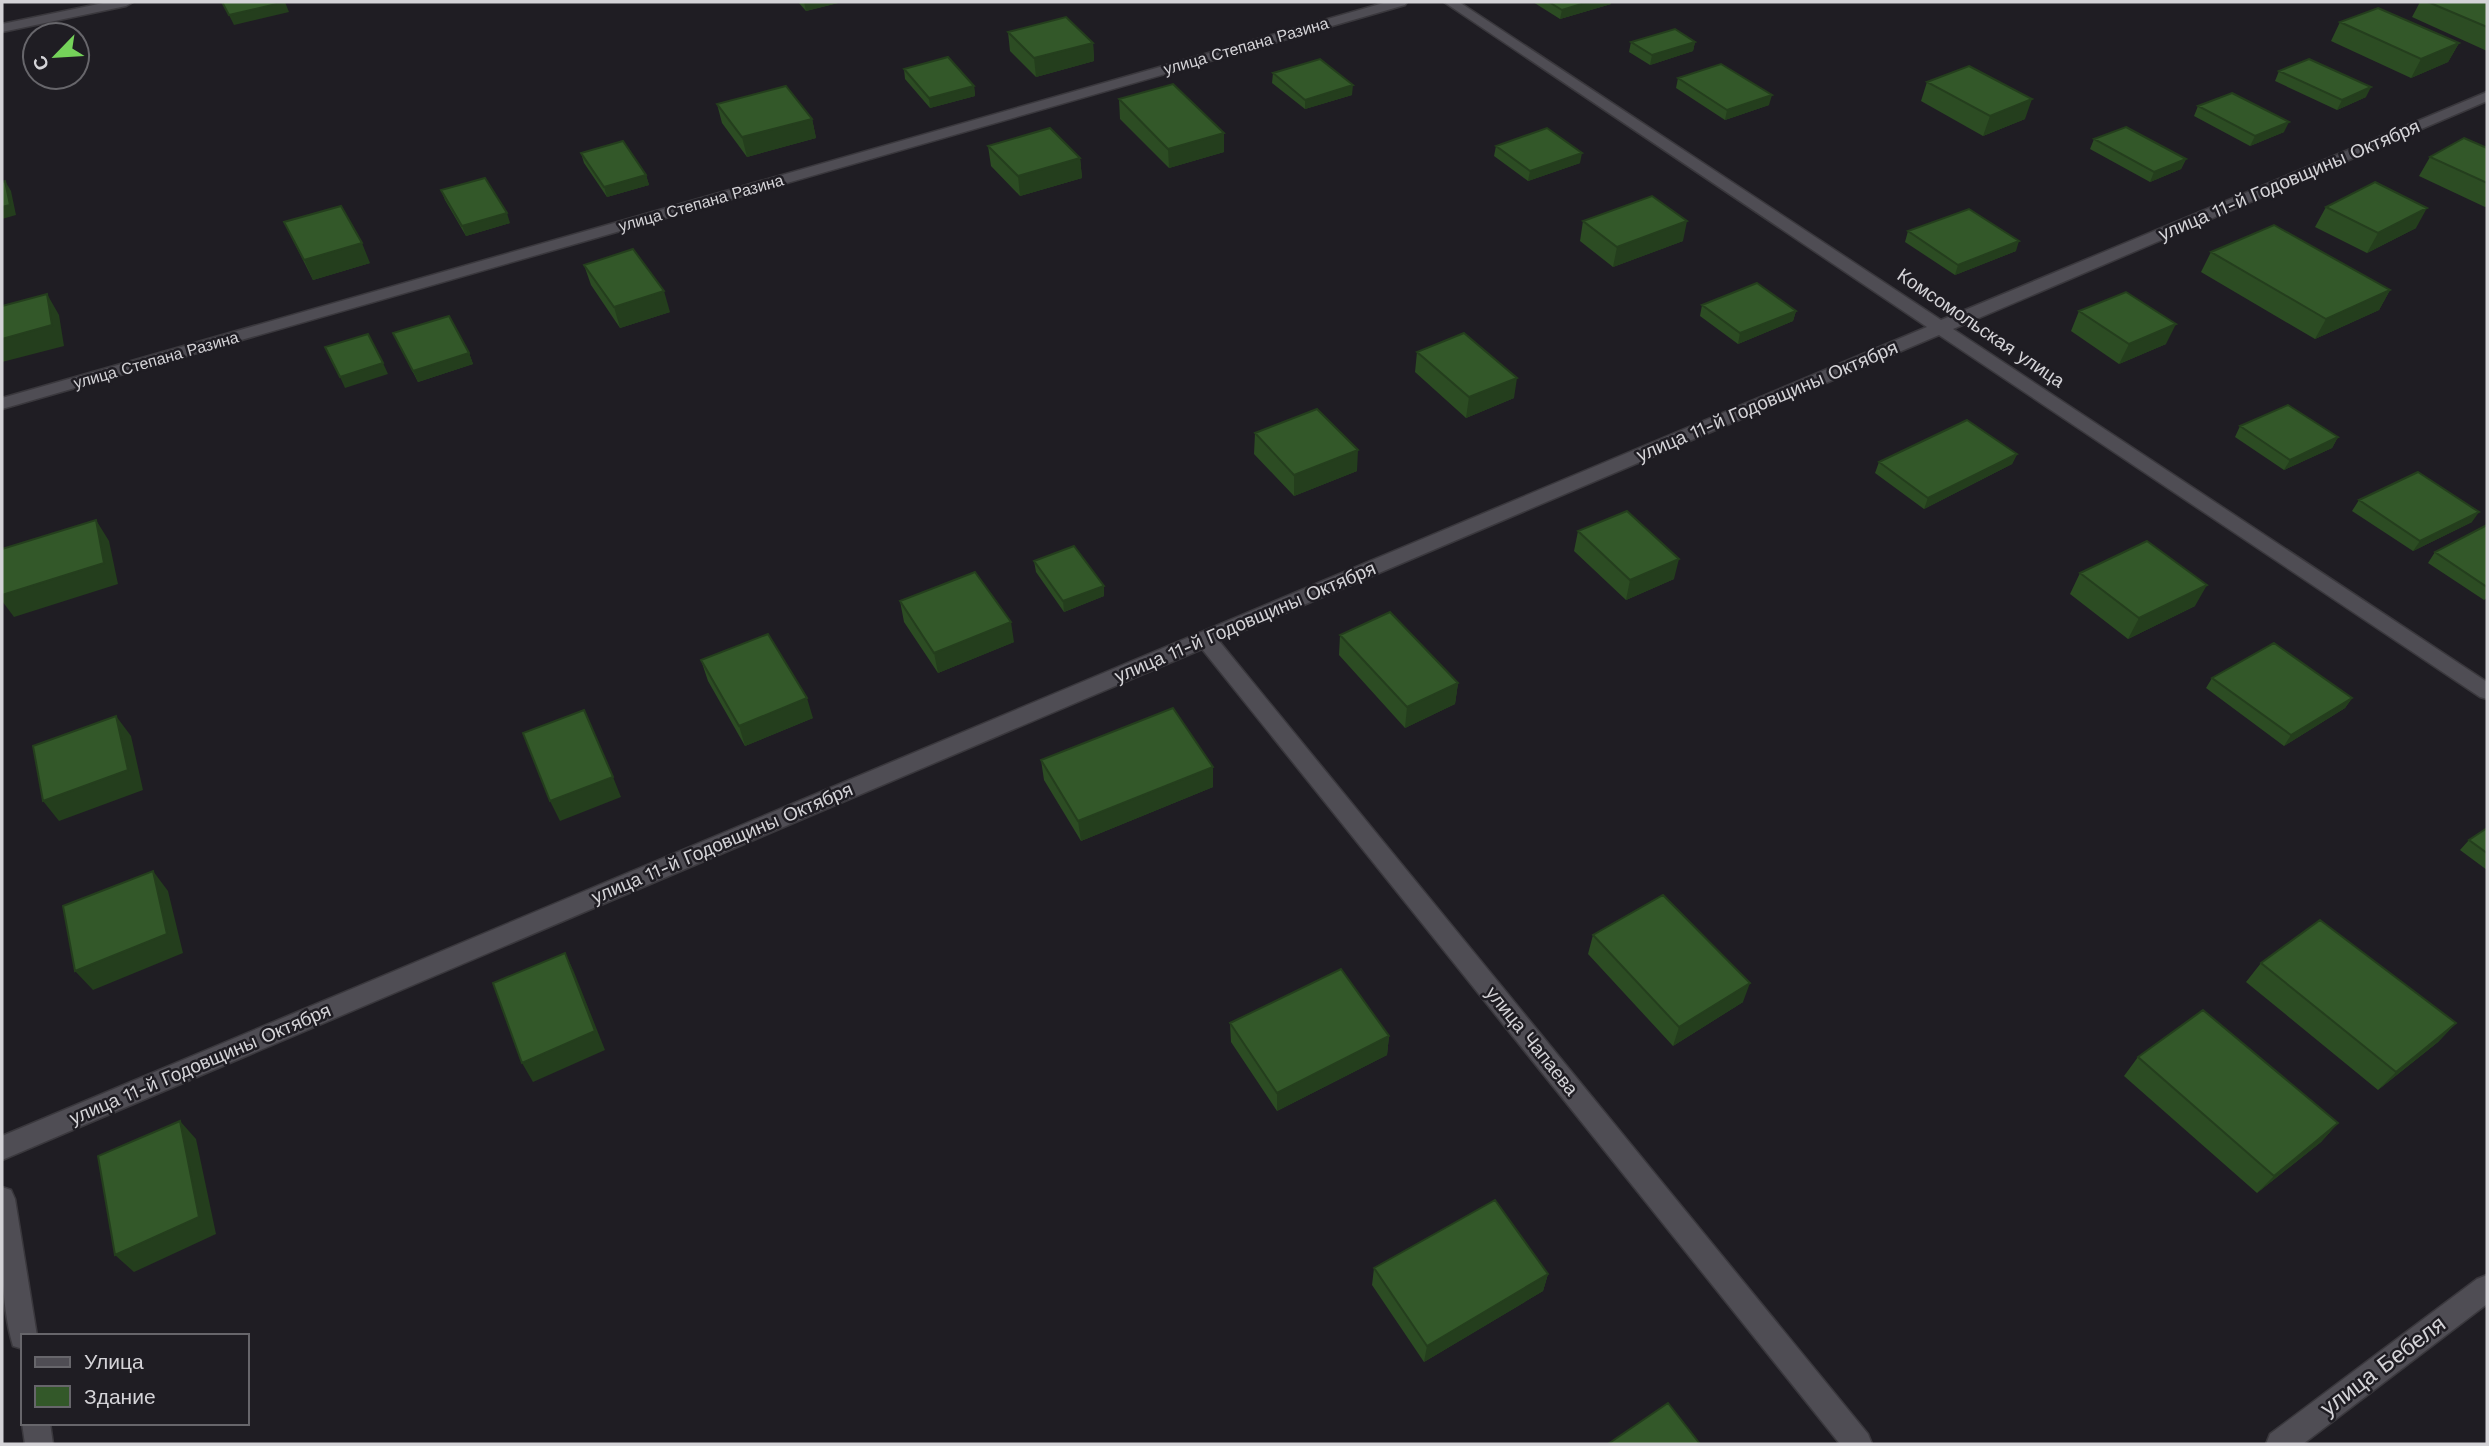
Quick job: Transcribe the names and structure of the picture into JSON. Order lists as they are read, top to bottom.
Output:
{
  "streets": {
    "street": [
      "улица Степана Разина",
      "улица 11-й Годовщины Октября",
      "Комсомольская улица",
      "улица Чапаева",
      "улица Бебеля"
    ]
  },
  "crossings": [
    ["улица 11-й Годовщины Октября", "Комсомольская улица"],
    ["улица 11-й Годовщины Октября", "улица Чапаева"]
  ],
  "legend": ["Улица", "Здание"],
  "north": "bottom left"
}
